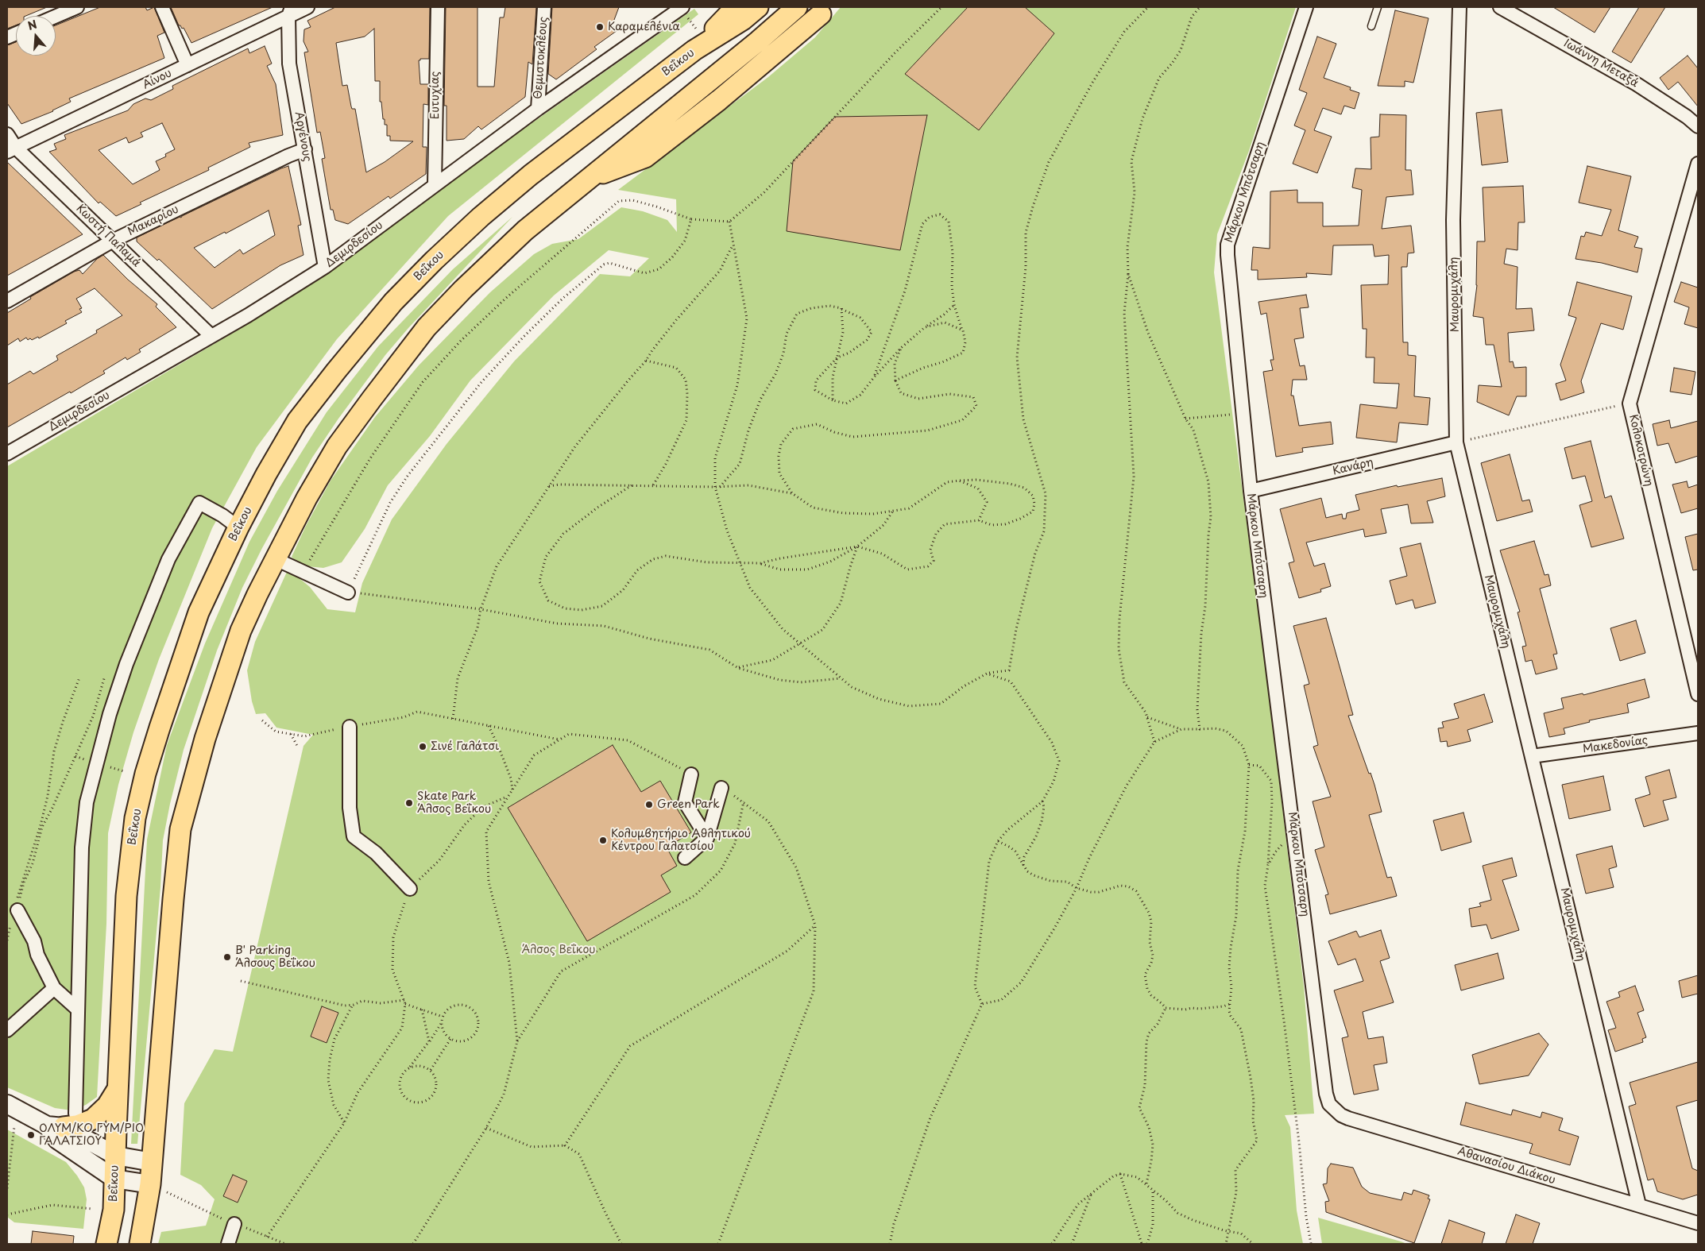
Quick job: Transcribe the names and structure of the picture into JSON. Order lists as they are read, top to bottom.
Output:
{
  "streets": {
    "main road": ["Βεΐκου"],
    "street": [
      "Θεμιστοκλέους",
      "Ιωάννη Μεταξά",
      "Αίνου",
      "Ευτυχίας",
      "Αργένους",
      "Μάρκου Μπότσαρη",
      "Μακαρίου",
      "Κωστή Παλαμά",
      "Δεμιρδεσίου",
      "Μαυρομιχάλη",
      "Κολοκοτρώνη",
      "Κανάρη",
      "Μακεδονίας",
      "Αθανασίου Διάκου"
    ]
  },
  "crossings": [
    ["Θεμιστοκλέους", "Δεμιρδεσίου"],
    ["Αίνου", "Αργένους"],
    ["Αίνου", "Κωστή Παλαμά"],
    ["Ευτυχίας", "Δεμιρδεσίου"],
    ["Αργένους", "Μακαρίου"],
    ["Αργένους", "Δεμιρδεσίου"],
    ["Μάρκου Μπότσαρη", "Κανάρη"],
    ["Μάρκου Μπότσαρη", "Αθανασίου Διάκου"],
    ["Μακαρίου", "Κωστή Παλαμά"],
    ["Κωστή Παλαμά", "Δεμιρδεσίου"],
    ["Μαυρομιχάλη", "Κανάρη"],
    ["Μαυρομιχάλη", "Μακεδονίας"],
    ["Μαυρομιχάλη", "Αθανασίου Διάκου"]
  ],
  "parks": ["Άλσος Βεΐκου"],
  "places": [
    "Καραμελένια",
    "Σινέ Γαλάτσι",
    "Skate Park Άλσος Βεΐκου",
    "Green Park",
    "Κολυμβητήριο Αθλητικού Κέντρου Γαλατσίου",
    "Β' Parking Άλσους Βεΐκου",
    "ΟΛΥΜ/ΚΟ ΓΥΜ/ΡΙΟ ΓΑΛΑΤΣΙΟΥ"
  ],
  "north": "top"
}
